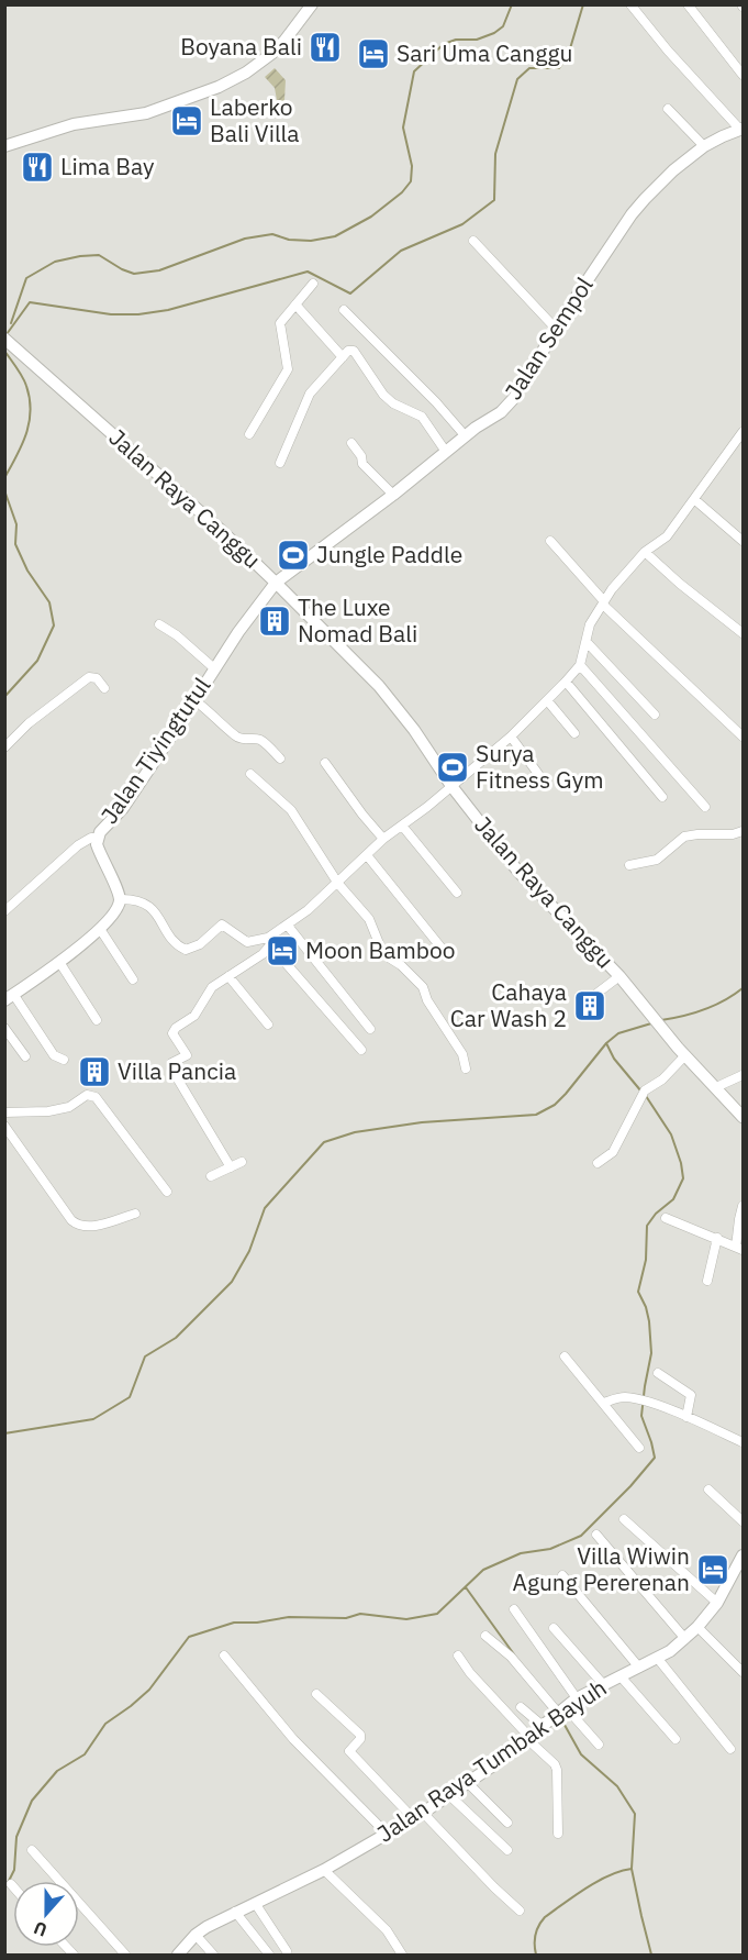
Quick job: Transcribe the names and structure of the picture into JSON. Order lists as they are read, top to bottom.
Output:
{
  "streets": {
    "street": [
      "Jalan Sempol",
      "Jalan Raya Canggu",
      "Jalan Tiyingtutul",
      "Jalan Raya Tumbak Bayuh"
    ]
  },
  "crossings": [
    ["Jalan Sempol", "Jalan Raya Canggu"],
    ["Jalan Sempol", "Jalan Tiyingtutul"],
    ["Jalan Raya Canggu", "Jalan Tiyingtutul"]
  ],
  "places": {
    "restaurant": ["Boyana Bali", "Lima Bay"],
    "hotel": [
      "Sari Uma Canggu",
      "Laberko Bali Villa",
      "Moon Bamboo",
      "Villa Wiwin Agung Pererenan"
    ],
    "sports": ["Jungle Paddle", "Surya Fitness Gym"],
    "building": ["The Luxe Nomad Bali", "Cahaya Car Wash 2", "Villa Pancia"]
  },
  "north": "bottom"
}
